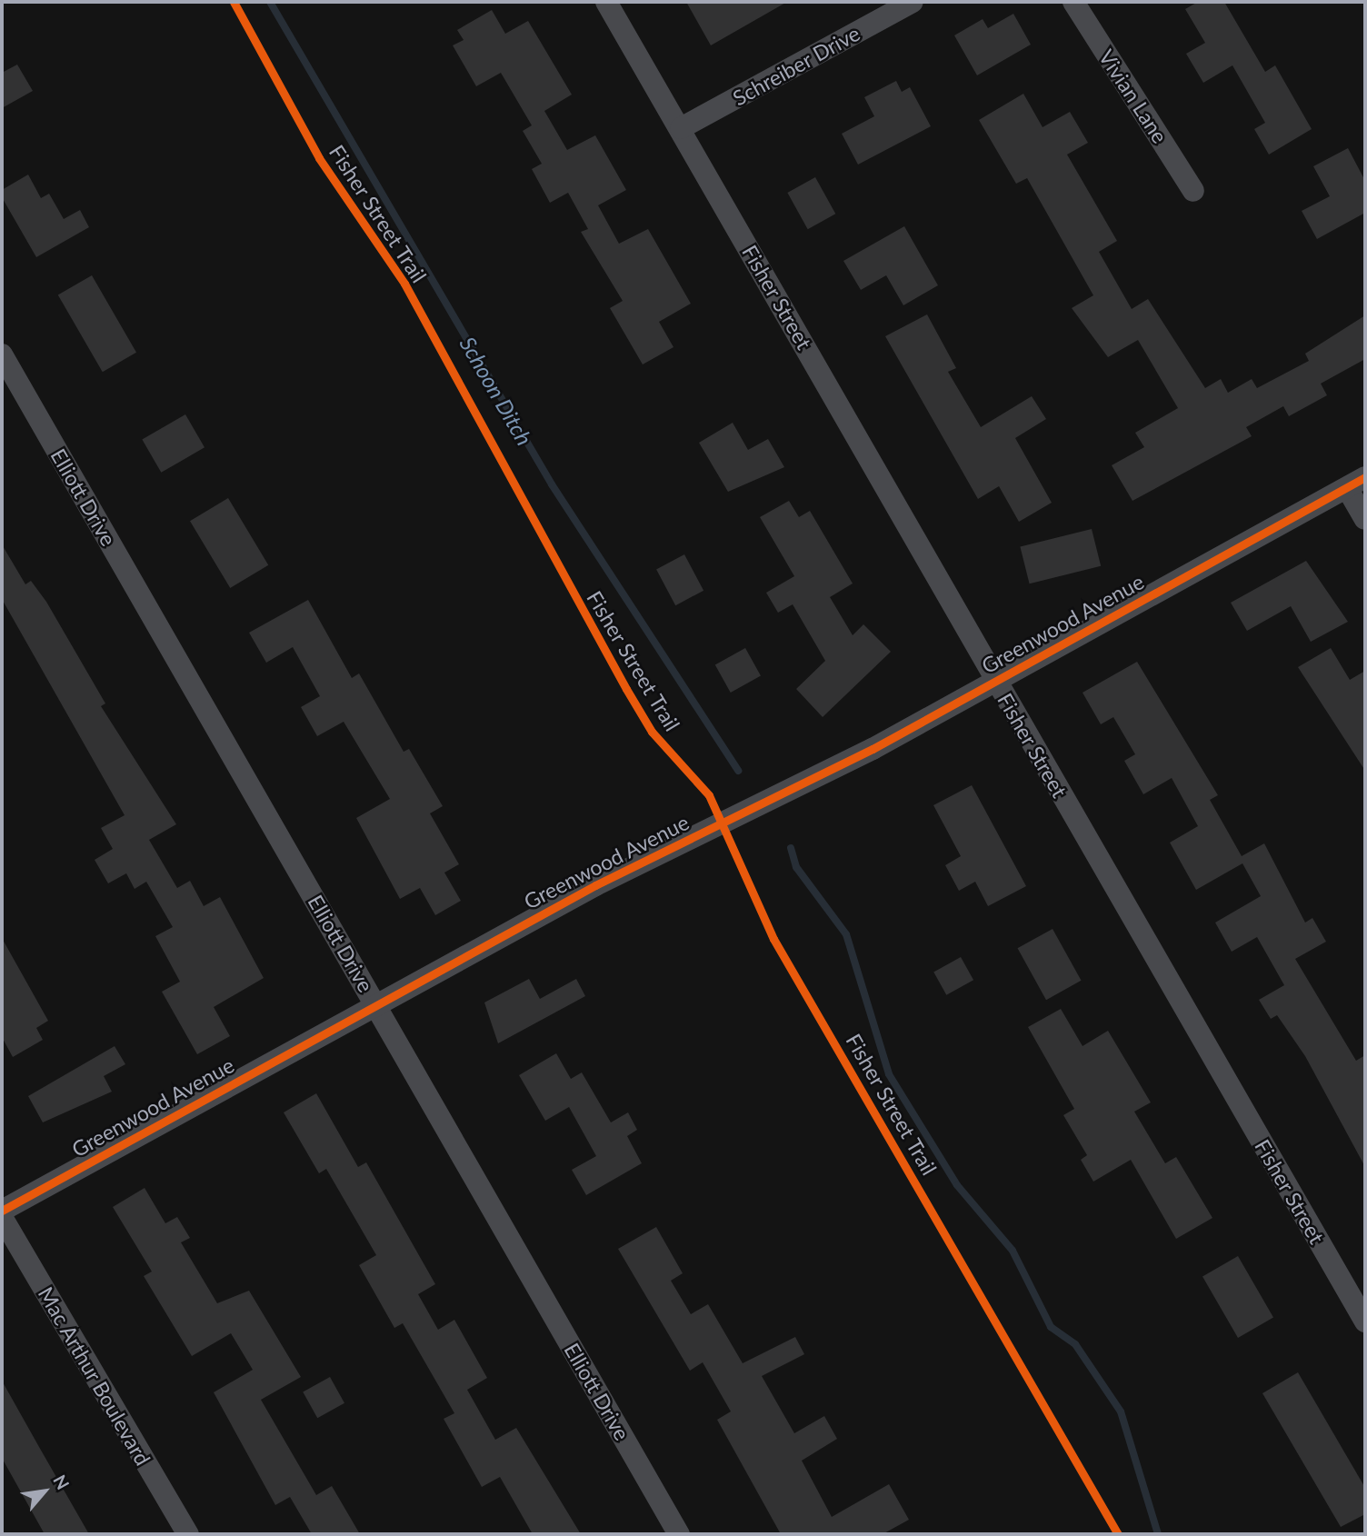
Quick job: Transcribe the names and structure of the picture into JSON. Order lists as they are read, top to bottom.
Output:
{
  "streets": {
    "street": [
      "Schreiber Drive",
      "Vivian Lane",
      "Fisher Street",
      "Elliott Drive",
      "Greenwood Avenue",
      "Mac Arthur Boulevard"
    ],
    "cycle path": ["Fisher Street Trail"]
  },
  "crossings": [
    ["Schreiber Drive", "Fisher Street"],
    ["Fisher Street", "Greenwood Avenue"],
    ["Elliott Drive", "Greenwood Avenue"]
  ],
  "water": ["Schoon Ditch"],
  "north": "top right"
}
